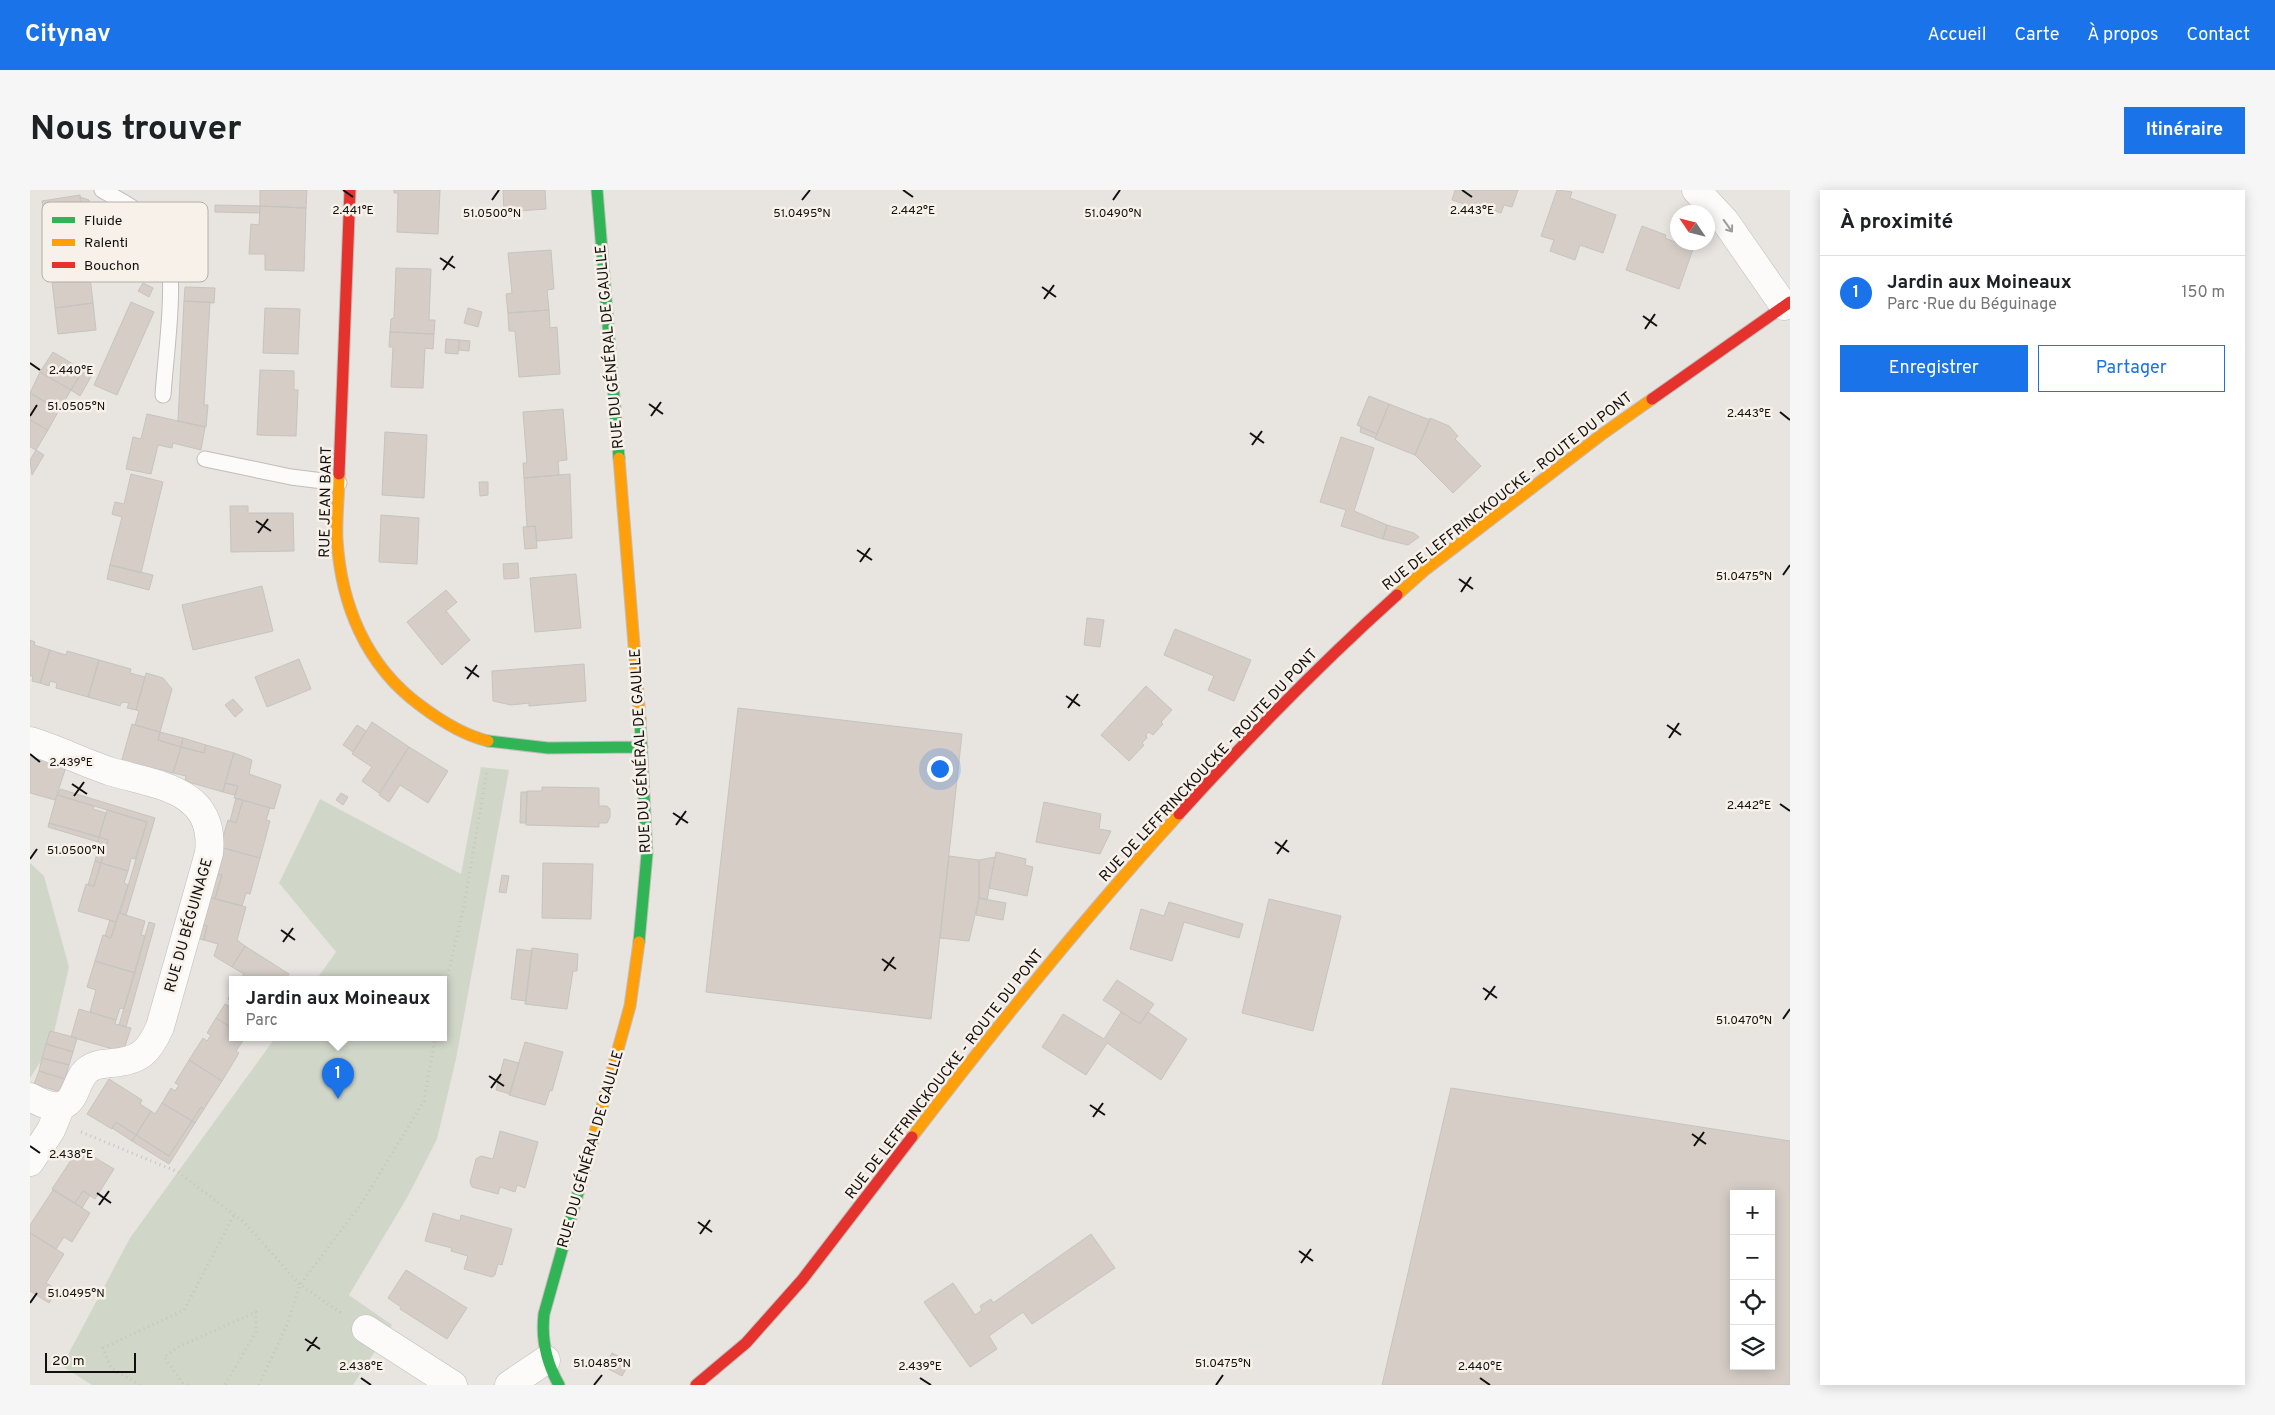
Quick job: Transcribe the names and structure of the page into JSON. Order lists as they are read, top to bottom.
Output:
{
  "streets": {
    "street": [
      "RUE DU GÉNÉRAL DE GAULLE",
      "RUE DE LEFFRINCKOUCKE - ROUTE DU PONT",
      "RUE JEAN BART",
      "RUE DU BÉGUINAGE"
    ]
  },
  "crossings": [
    ["RUE DU GÉNÉRAL DE GAULLE", "RUE JEAN BART"]
  ],
  "legend": ["Fluide", "Ralenti", "Bouchon"],
  "scale_bar": "20 m",
  "north": "top left",
  "page": {
    "header": "Citynav",
    "nav": [
      "Accueil",
      "Carte",
      "À propos",
      "Contact"
    ],
    "buttons": [
      "Itinéraire",
      ["Enregistrer", "Partager"]
    ],
    "title": "Nous trouver",
    "heading": "À proximité",
    "list": [
      {
        "mark": "1",
        "name": "Jardin aux Moineaux",
        "note": "Parc · Rue du Béguinage",
        "value": "150 m"
      }
    ],
    "popup": ["Jardin aux Moineaux", "Parc"],
    "pins": "1",
    "map_buttons": ["+", "−"],
    "scale": "20 m"
  },
  "coordinates": [
    "2.441°E",
    "2.442°E",
    "2.443°E",
    "51.0500°N",
    "51.0495°N",
    "51.0490°N",
    "2.440°E",
    "51.0505°N",
    "51.0475°N",
    "2.439°E",
    "51.0470°N",
    "2.438°E",
    "51.0485°N"
  ]
}
